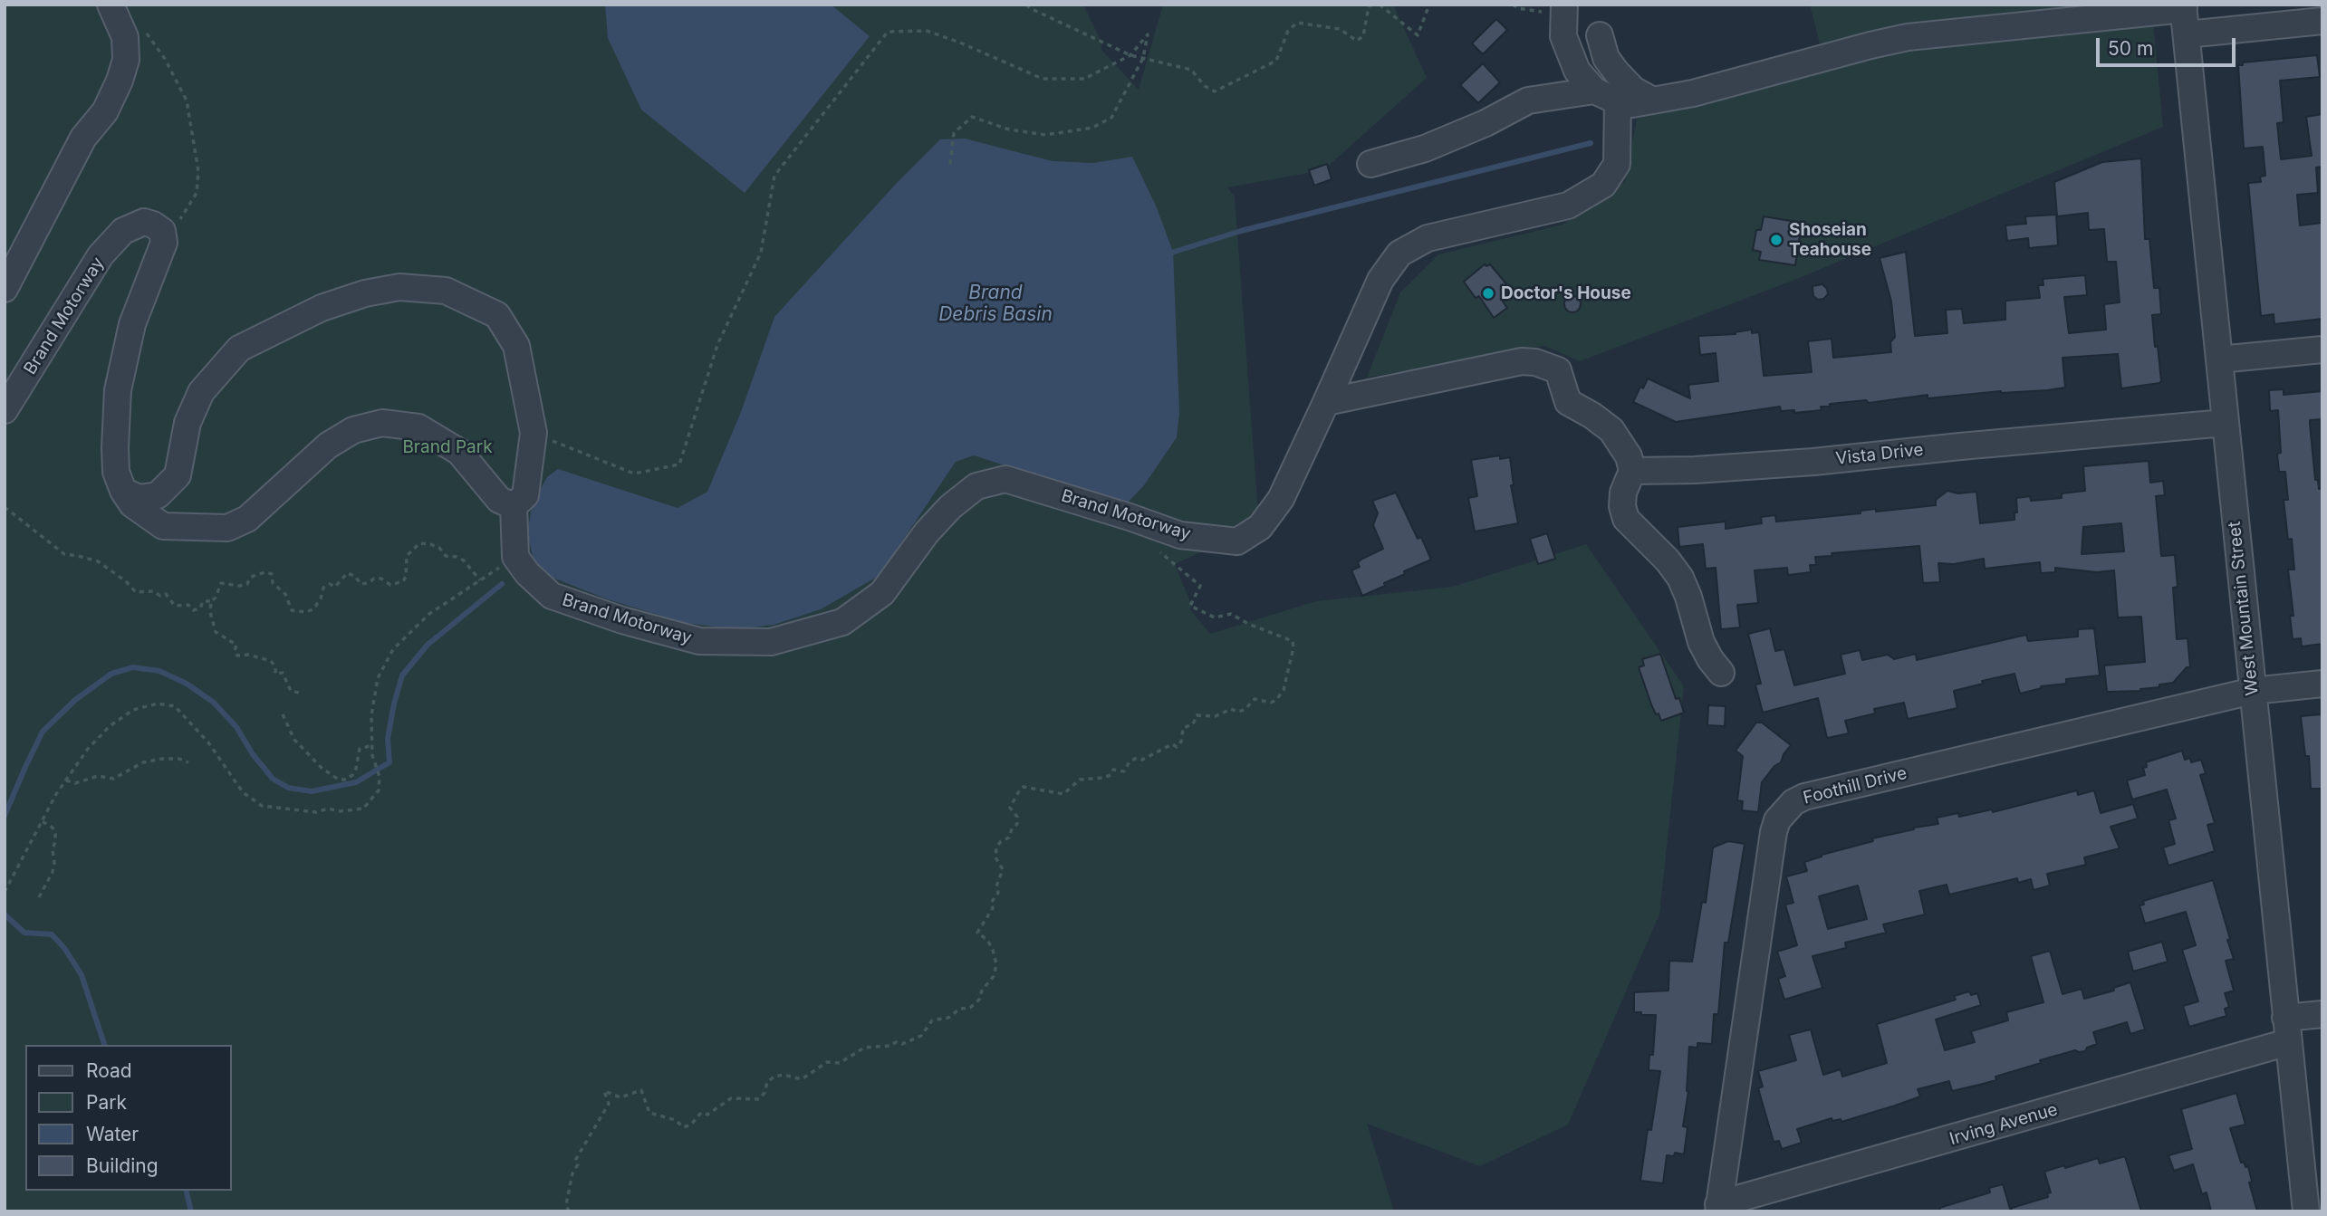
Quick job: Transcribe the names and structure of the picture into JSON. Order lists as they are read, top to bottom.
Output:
{
  "streets": {
    "street": [
      "Brand Motorway",
      "Vista Drive",
      "West Mountain Street",
      "Foothill Drive",
      "Irving Avenue"
    ]
  },
  "crossings": [
    ["Vista Drive", "West Mountain Street"],
    ["West Mountain Street", "Foothill Drive"],
    ["West Mountain Street", "Irving Avenue"],
    ["Foothill Drive", "Irving Avenue"]
  ],
  "water": ["Brand Debris Basin"],
  "parks": ["Brand Park"],
  "places": ["Shoseian Teahouse", "Doctor's House"],
  "legend": [
    "Road",
    "Park",
    "Water",
    "Building"
  ],
  "scale_bar": "50 m"
}
